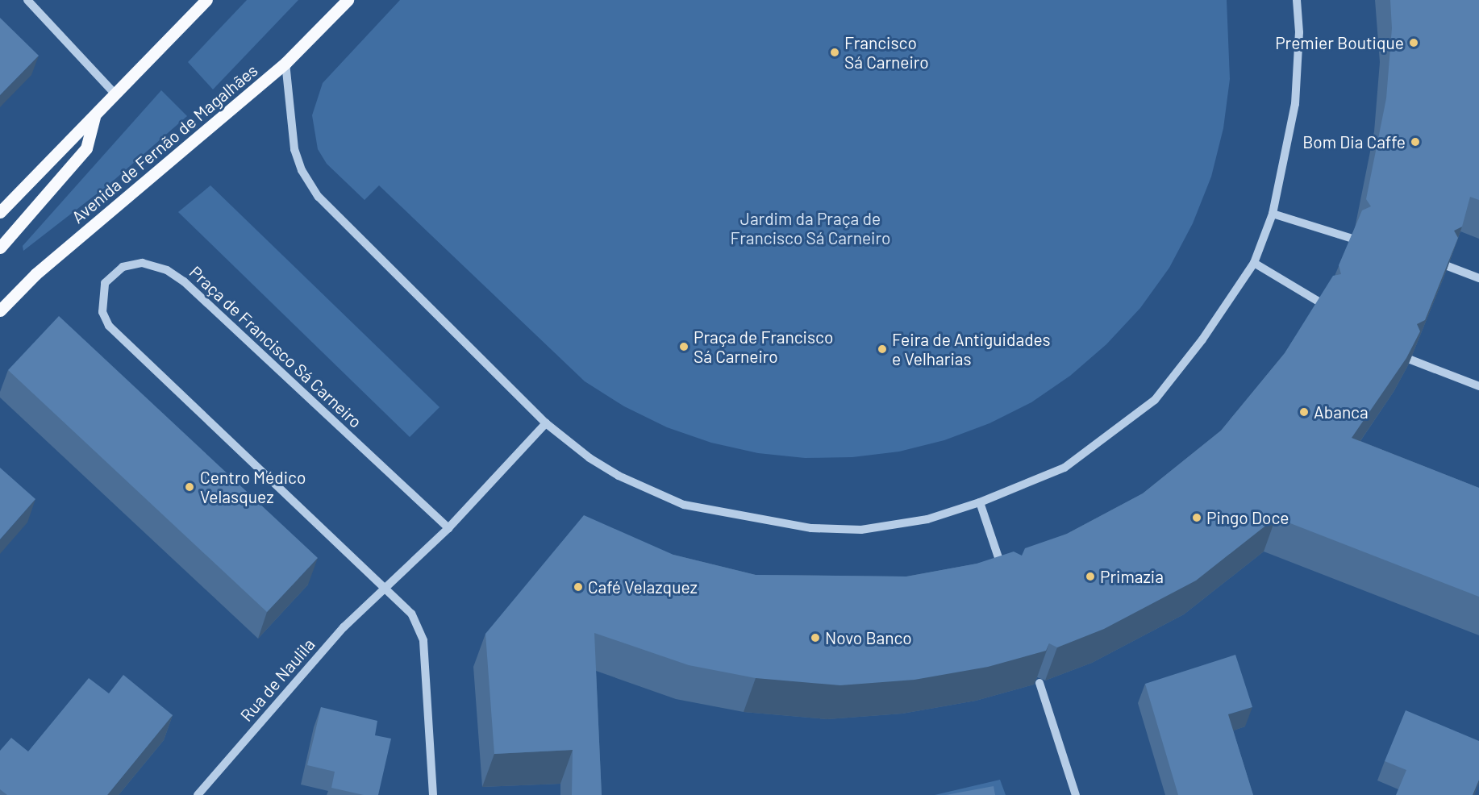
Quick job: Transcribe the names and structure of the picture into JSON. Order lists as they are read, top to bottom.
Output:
{
  "streets": {
    "main road": ["Avenida de Fernão de Magalhães"],
    "street": ["Praça de Francisco Sá Carneiro", "Rua de Naulila"]
  },
  "crossings": [
    ["Praça de Francisco Sá Carneiro", "Rua de Naulila"]
  ],
  "parks": ["Jardim da Praça de Francisco Sá Carneiro"],
  "places": [
    "Premier Boutique",
    "Francisco Sá Carneiro",
    "Bom Dia Caffe",
    "Praça de Francisco Sá Carneiro",
    "Feira de Antiguidades e Velharias",
    "Abanca",
    "Centro Médico Velasquez",
    "Pingo Doce",
    "Primazia",
    "Café Velazquez",
    "Novo Banco"
  ]
}
